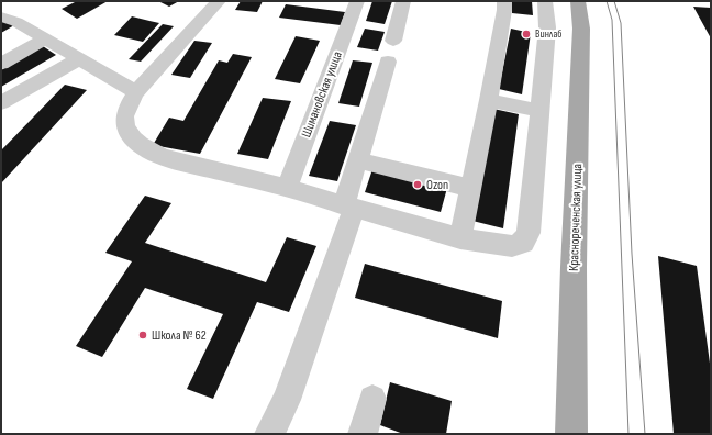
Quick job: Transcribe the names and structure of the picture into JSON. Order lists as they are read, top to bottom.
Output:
{
  "streets": {
    "main road": ["Краснореченская улица"],
    "lane": ["Шимановская улица"]
  },
  "places": ["Винлаб", "Ozon", "Школа № 62"]
}
